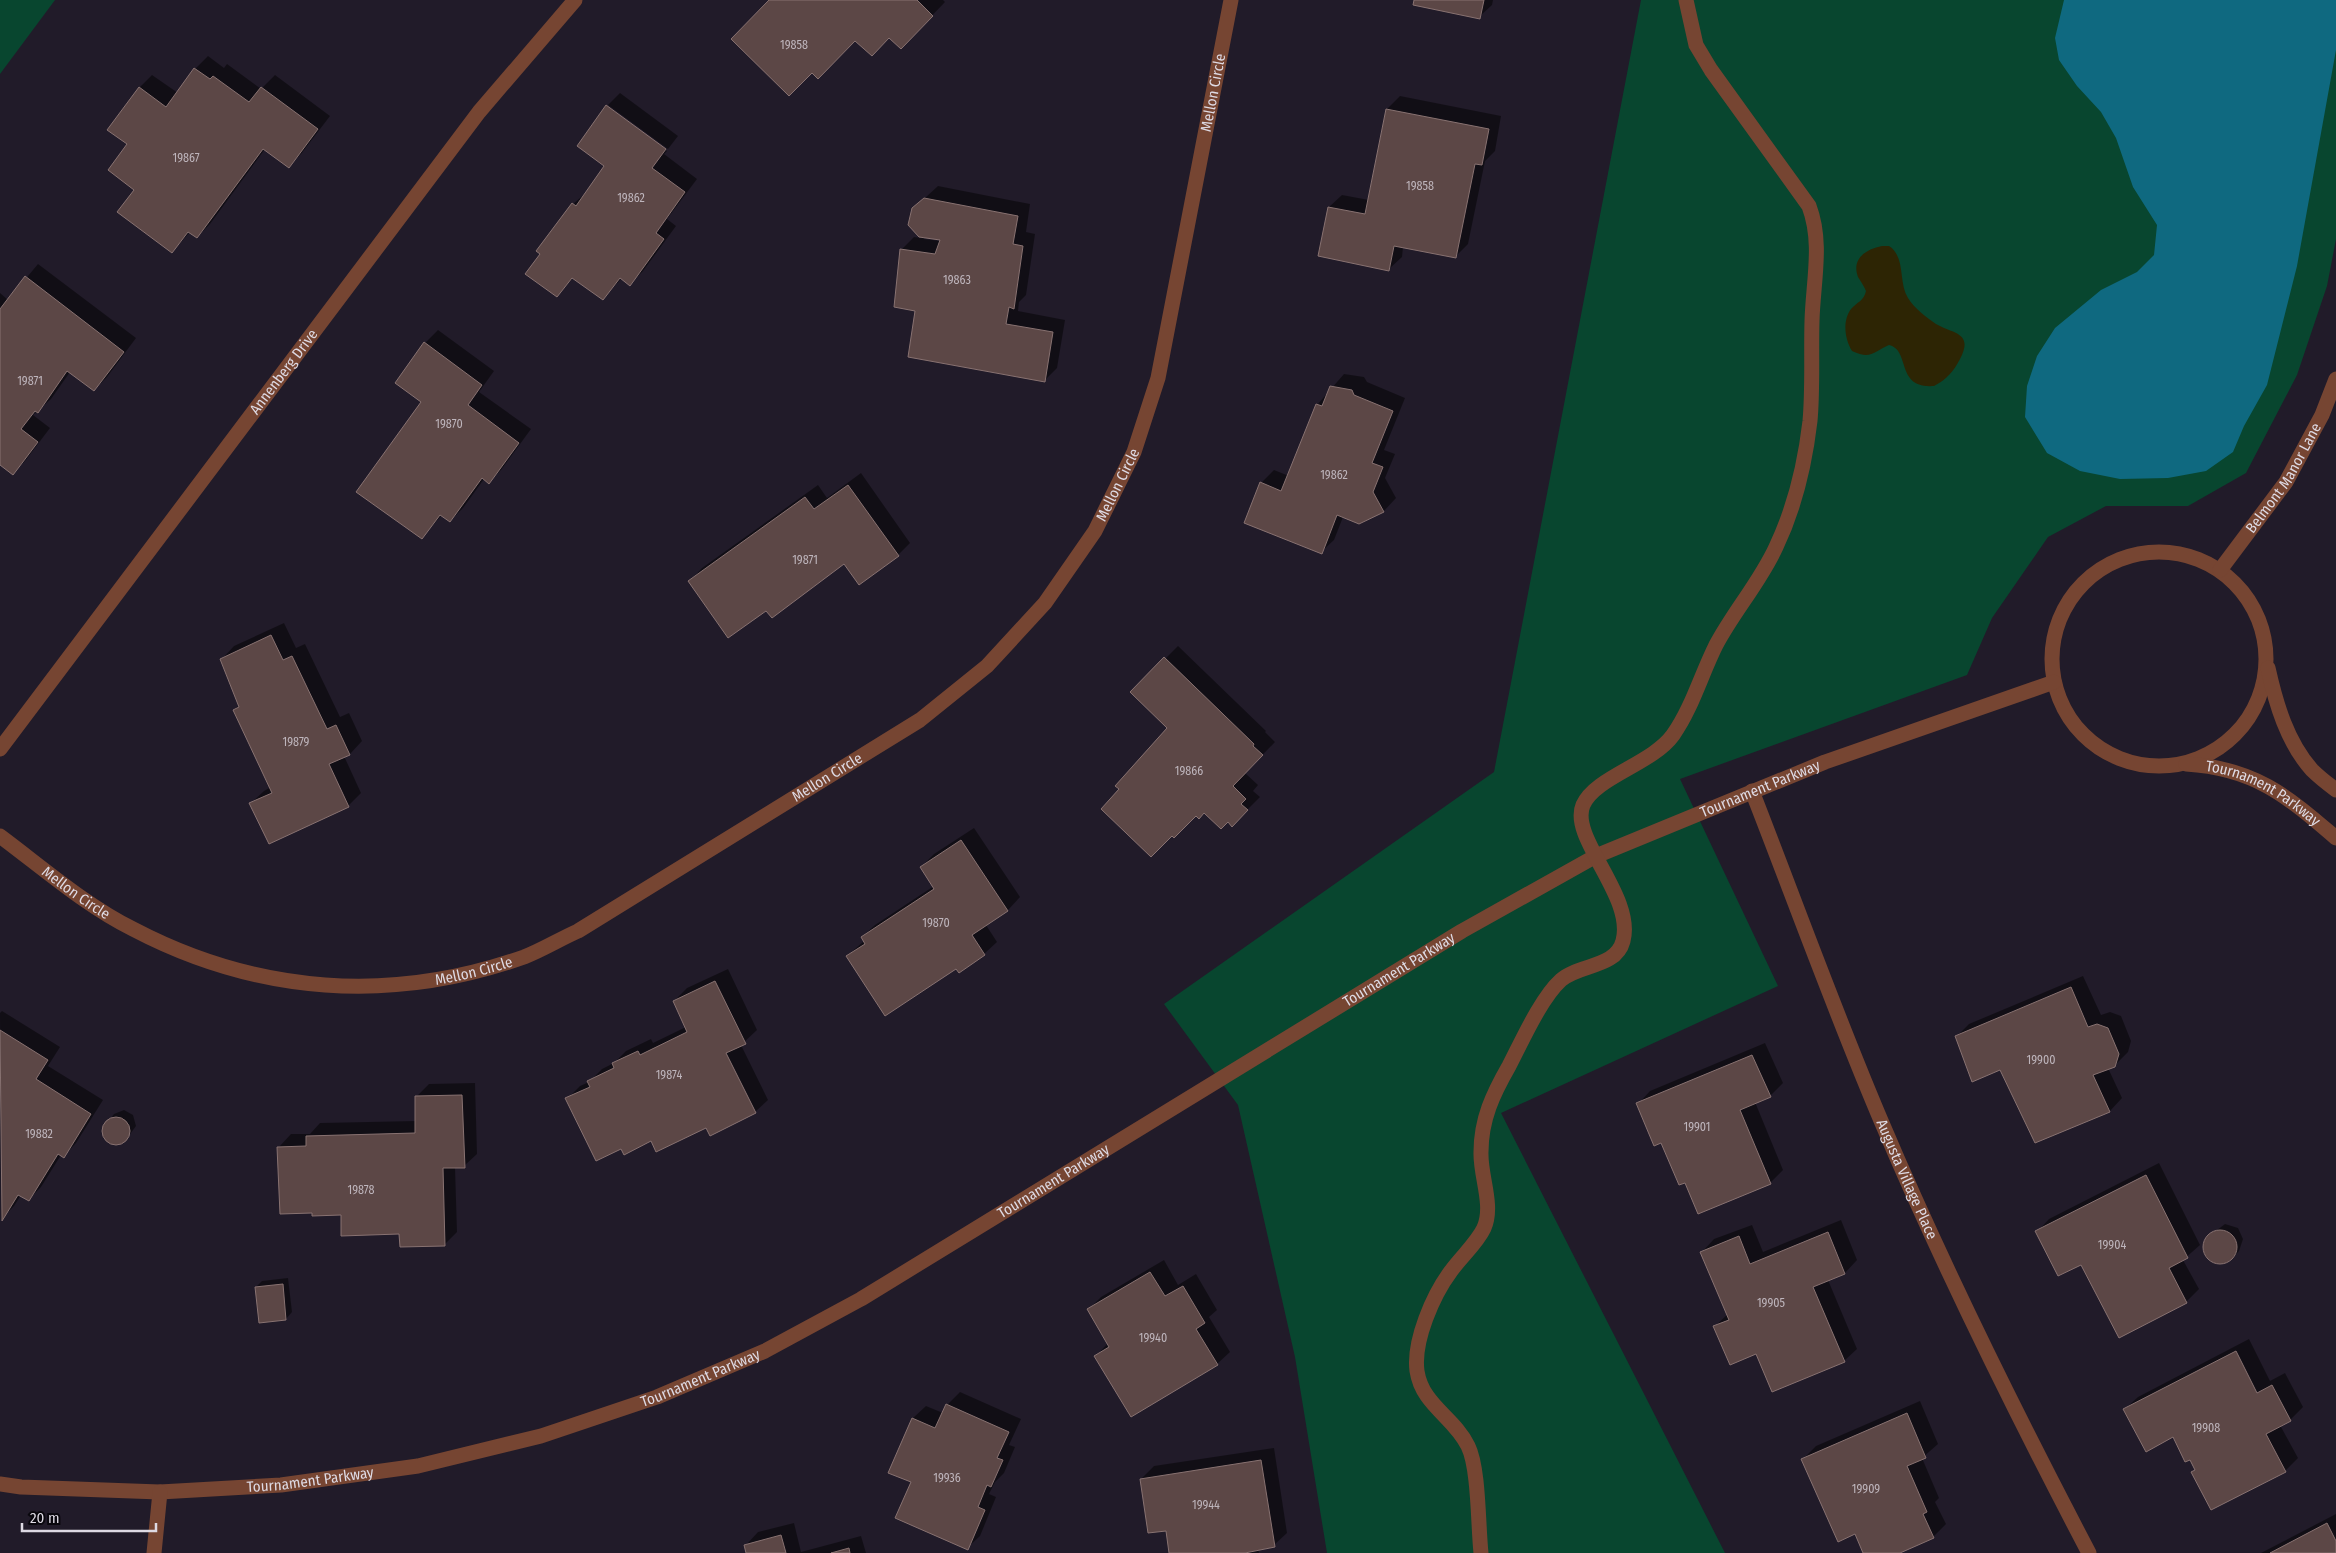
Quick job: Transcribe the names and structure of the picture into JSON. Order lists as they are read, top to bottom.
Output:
{
  "streets": {
    "street": [
      "Mellon Circle",
      "Annenberg Drive",
      "Belmont Manor Lane",
      "Tournament Parkway",
      "Augusta Village Place"
    ]
  },
  "crossings": [
    ["Belmont Manor Lane", "Tournament Parkway"],
    ["Tournament Parkway", "Augusta Village Place"]
  ],
  "house_numbers": [
    "19858",
    "19867",
    "19858",
    "19862",
    "19863",
    "19871",
    "19870",
    "19862",
    "19871",
    "19879",
    "19866",
    "19870",
    "19900",
    "19874",
    "19901",
    "19882",
    "19878",
    "19904",
    "19905",
    "19940",
    "19908",
    "19936",
    "19909",
    "19944"
  ],
  "scale_bar": "20 m"
}
